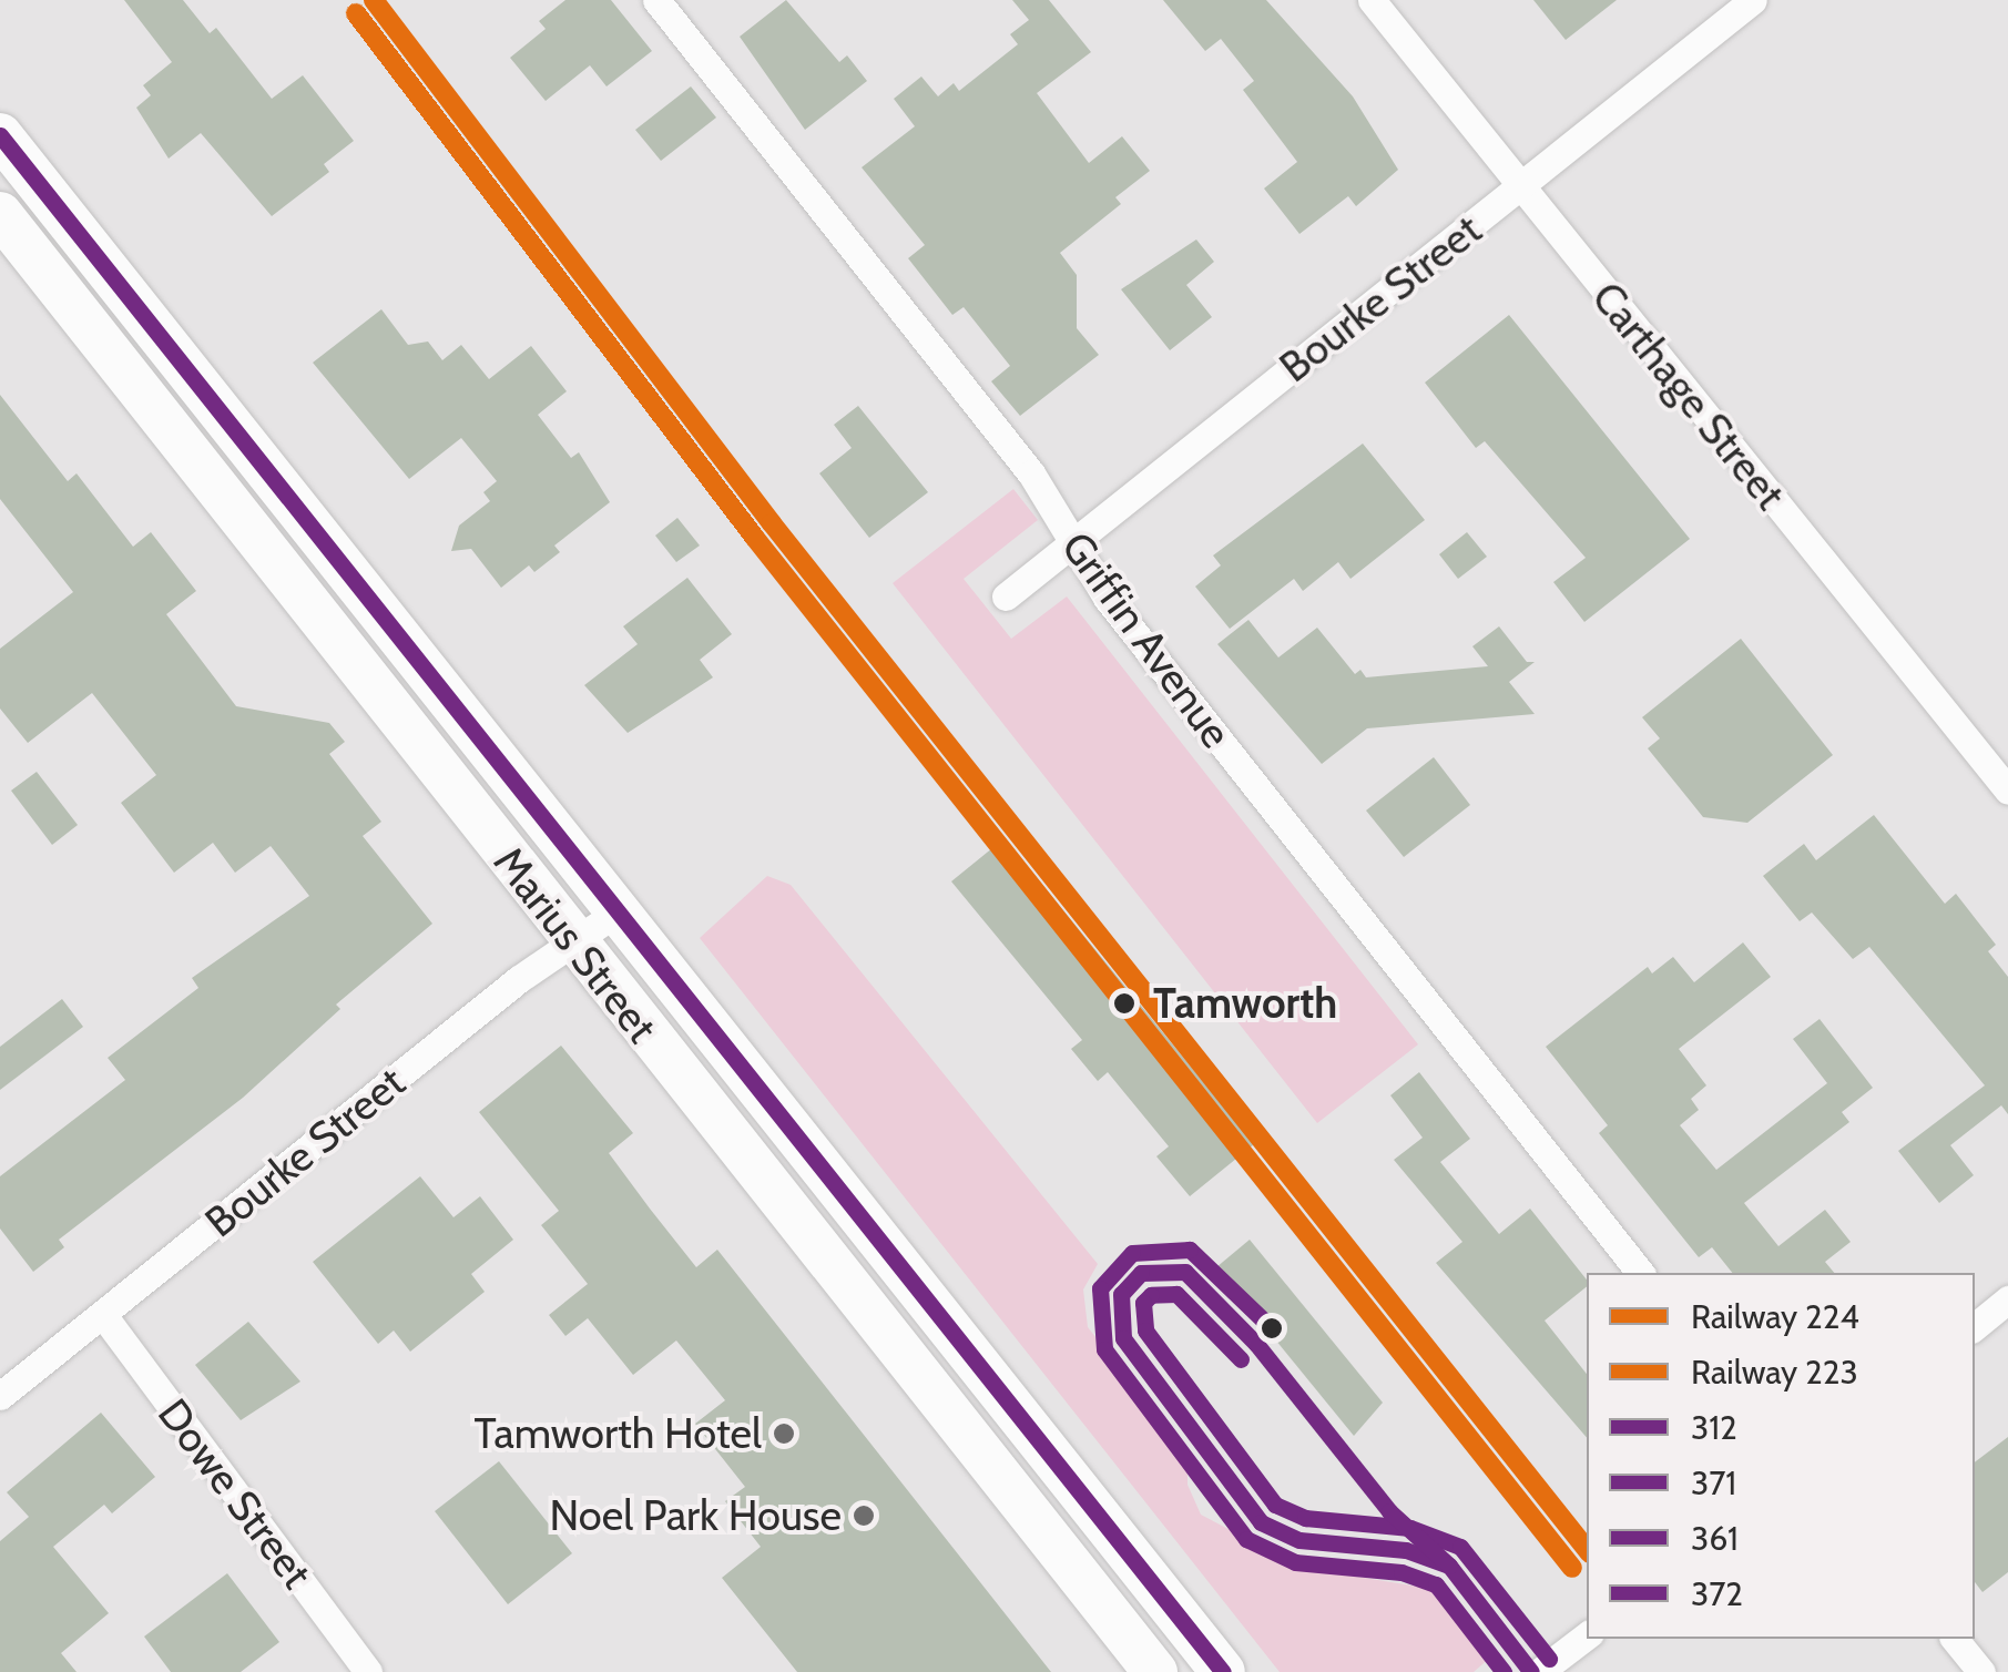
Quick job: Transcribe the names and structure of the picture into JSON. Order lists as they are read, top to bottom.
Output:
{
  "streets": {
    "main road": ["Marius Street"],
    "street": [
      "Bourke Street",
      "Carthage Street",
      "Griffin Avenue",
      "Dowe Street"
    ]
  },
  "crossings": [
    ["Bourke Street", "Carthage Street"],
    ["Bourke Street", "Griffin Avenue"],
    ["Bourke Street", "Marius Street"],
    ["Bourke Street", "Dowe Street"]
  ],
  "places": ["Tamworth", "Tamworth Hotel", "Noel Park House"],
  "lines": [
    "rail line 224",
    "rail line 223",
    "transit line 312",
    "transit line 371",
    "transit line 361",
    "transit line 372"
  ],
  "legend": [
    "Railway 224",
    "Railway 223",
    "312",
    "371",
    "361",
    "372"
  ]
}
